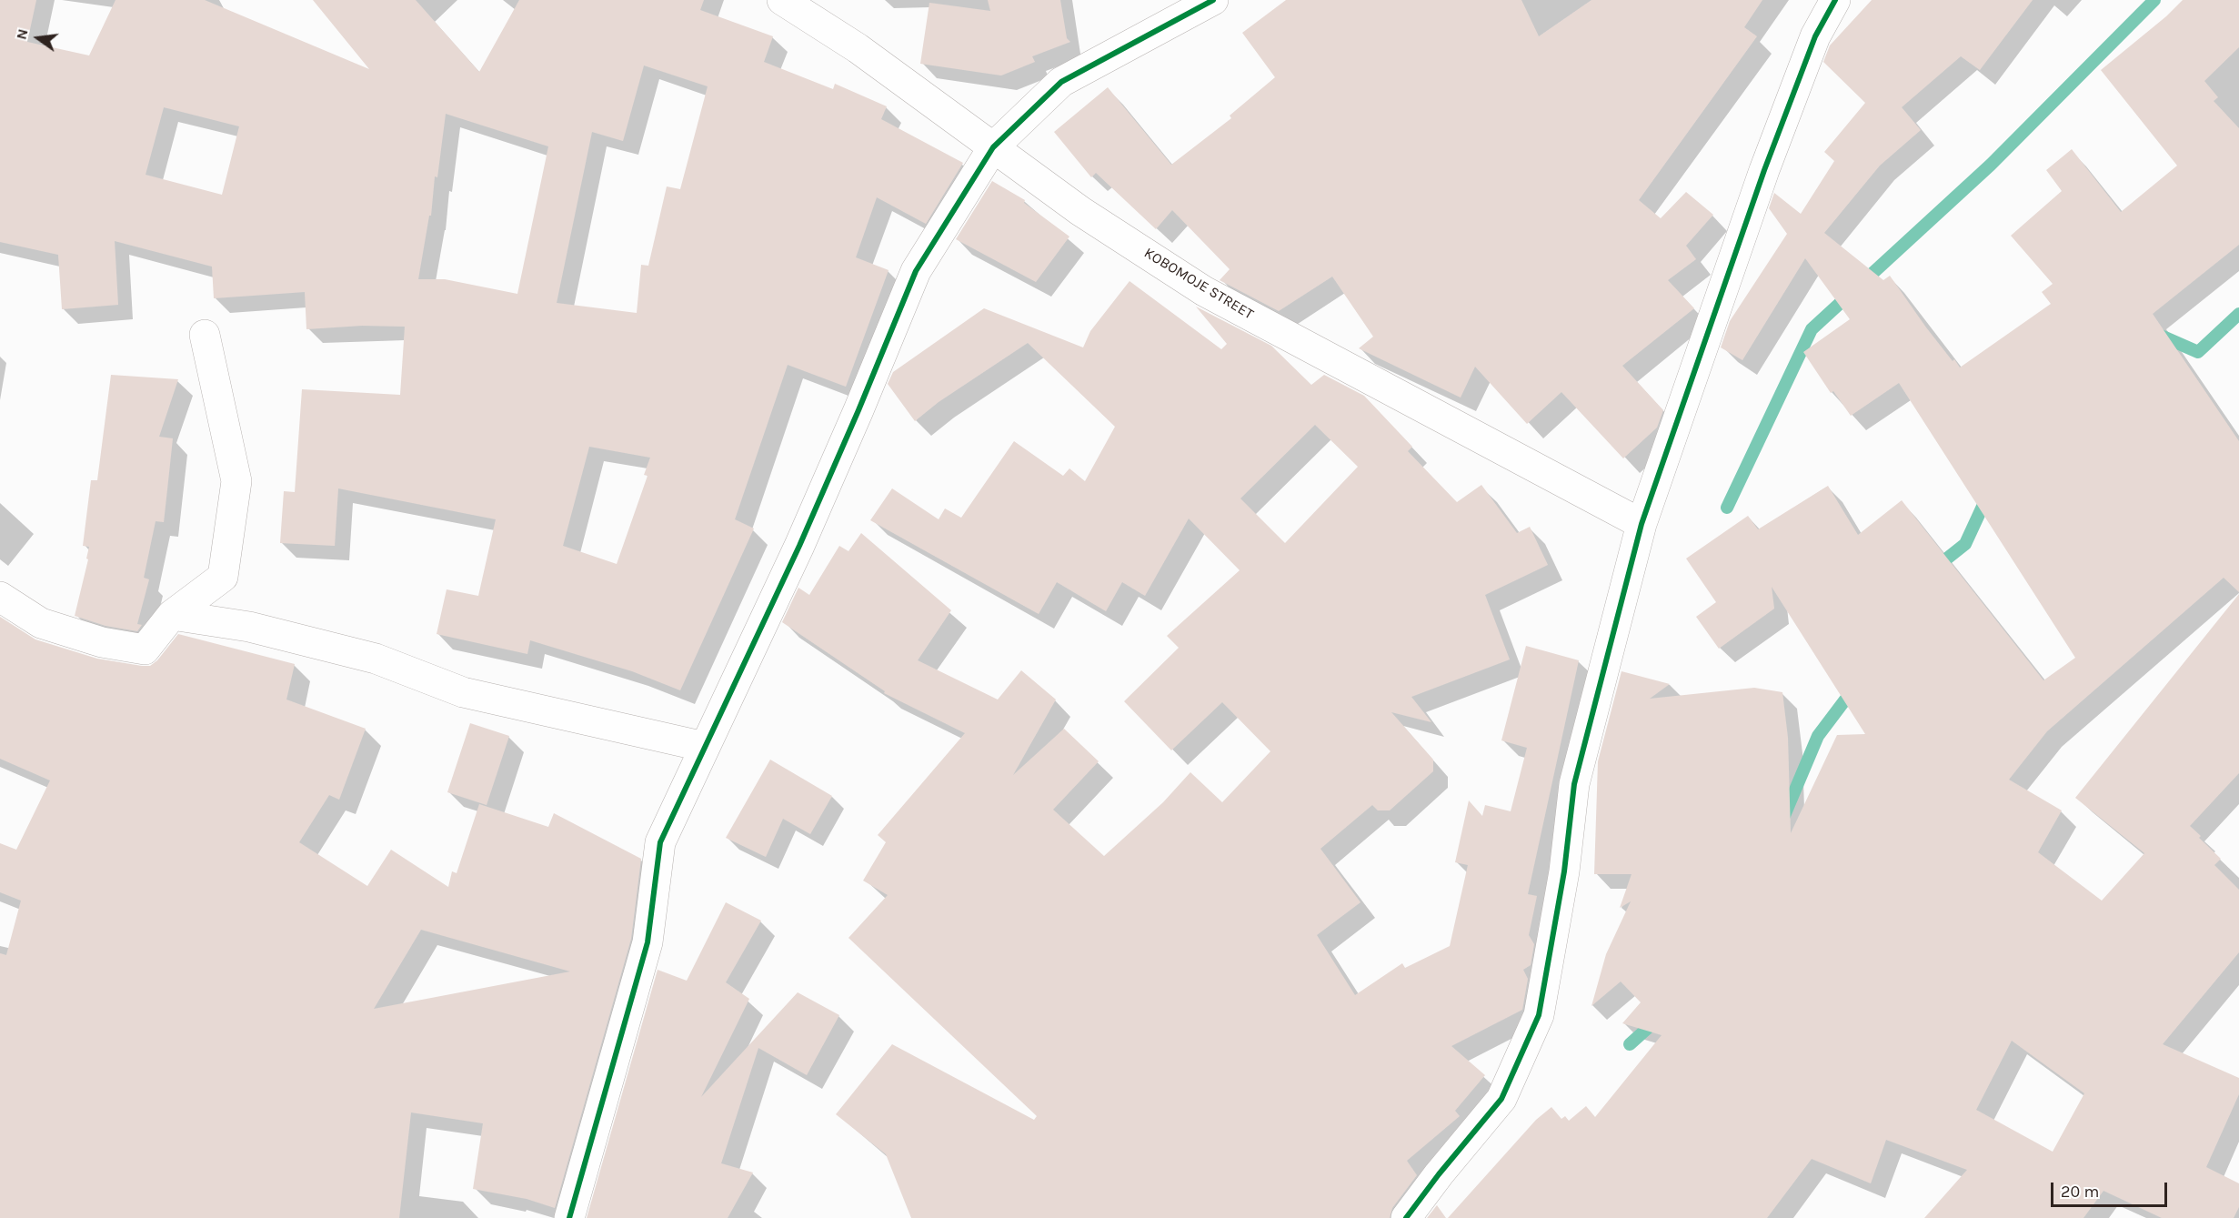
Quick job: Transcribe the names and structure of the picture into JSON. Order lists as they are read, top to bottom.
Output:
{
  "streets": {
    "street": ["KOBOMOJE STREET"]
  },
  "scale_bar": "20 m",
  "north": "left"
}
